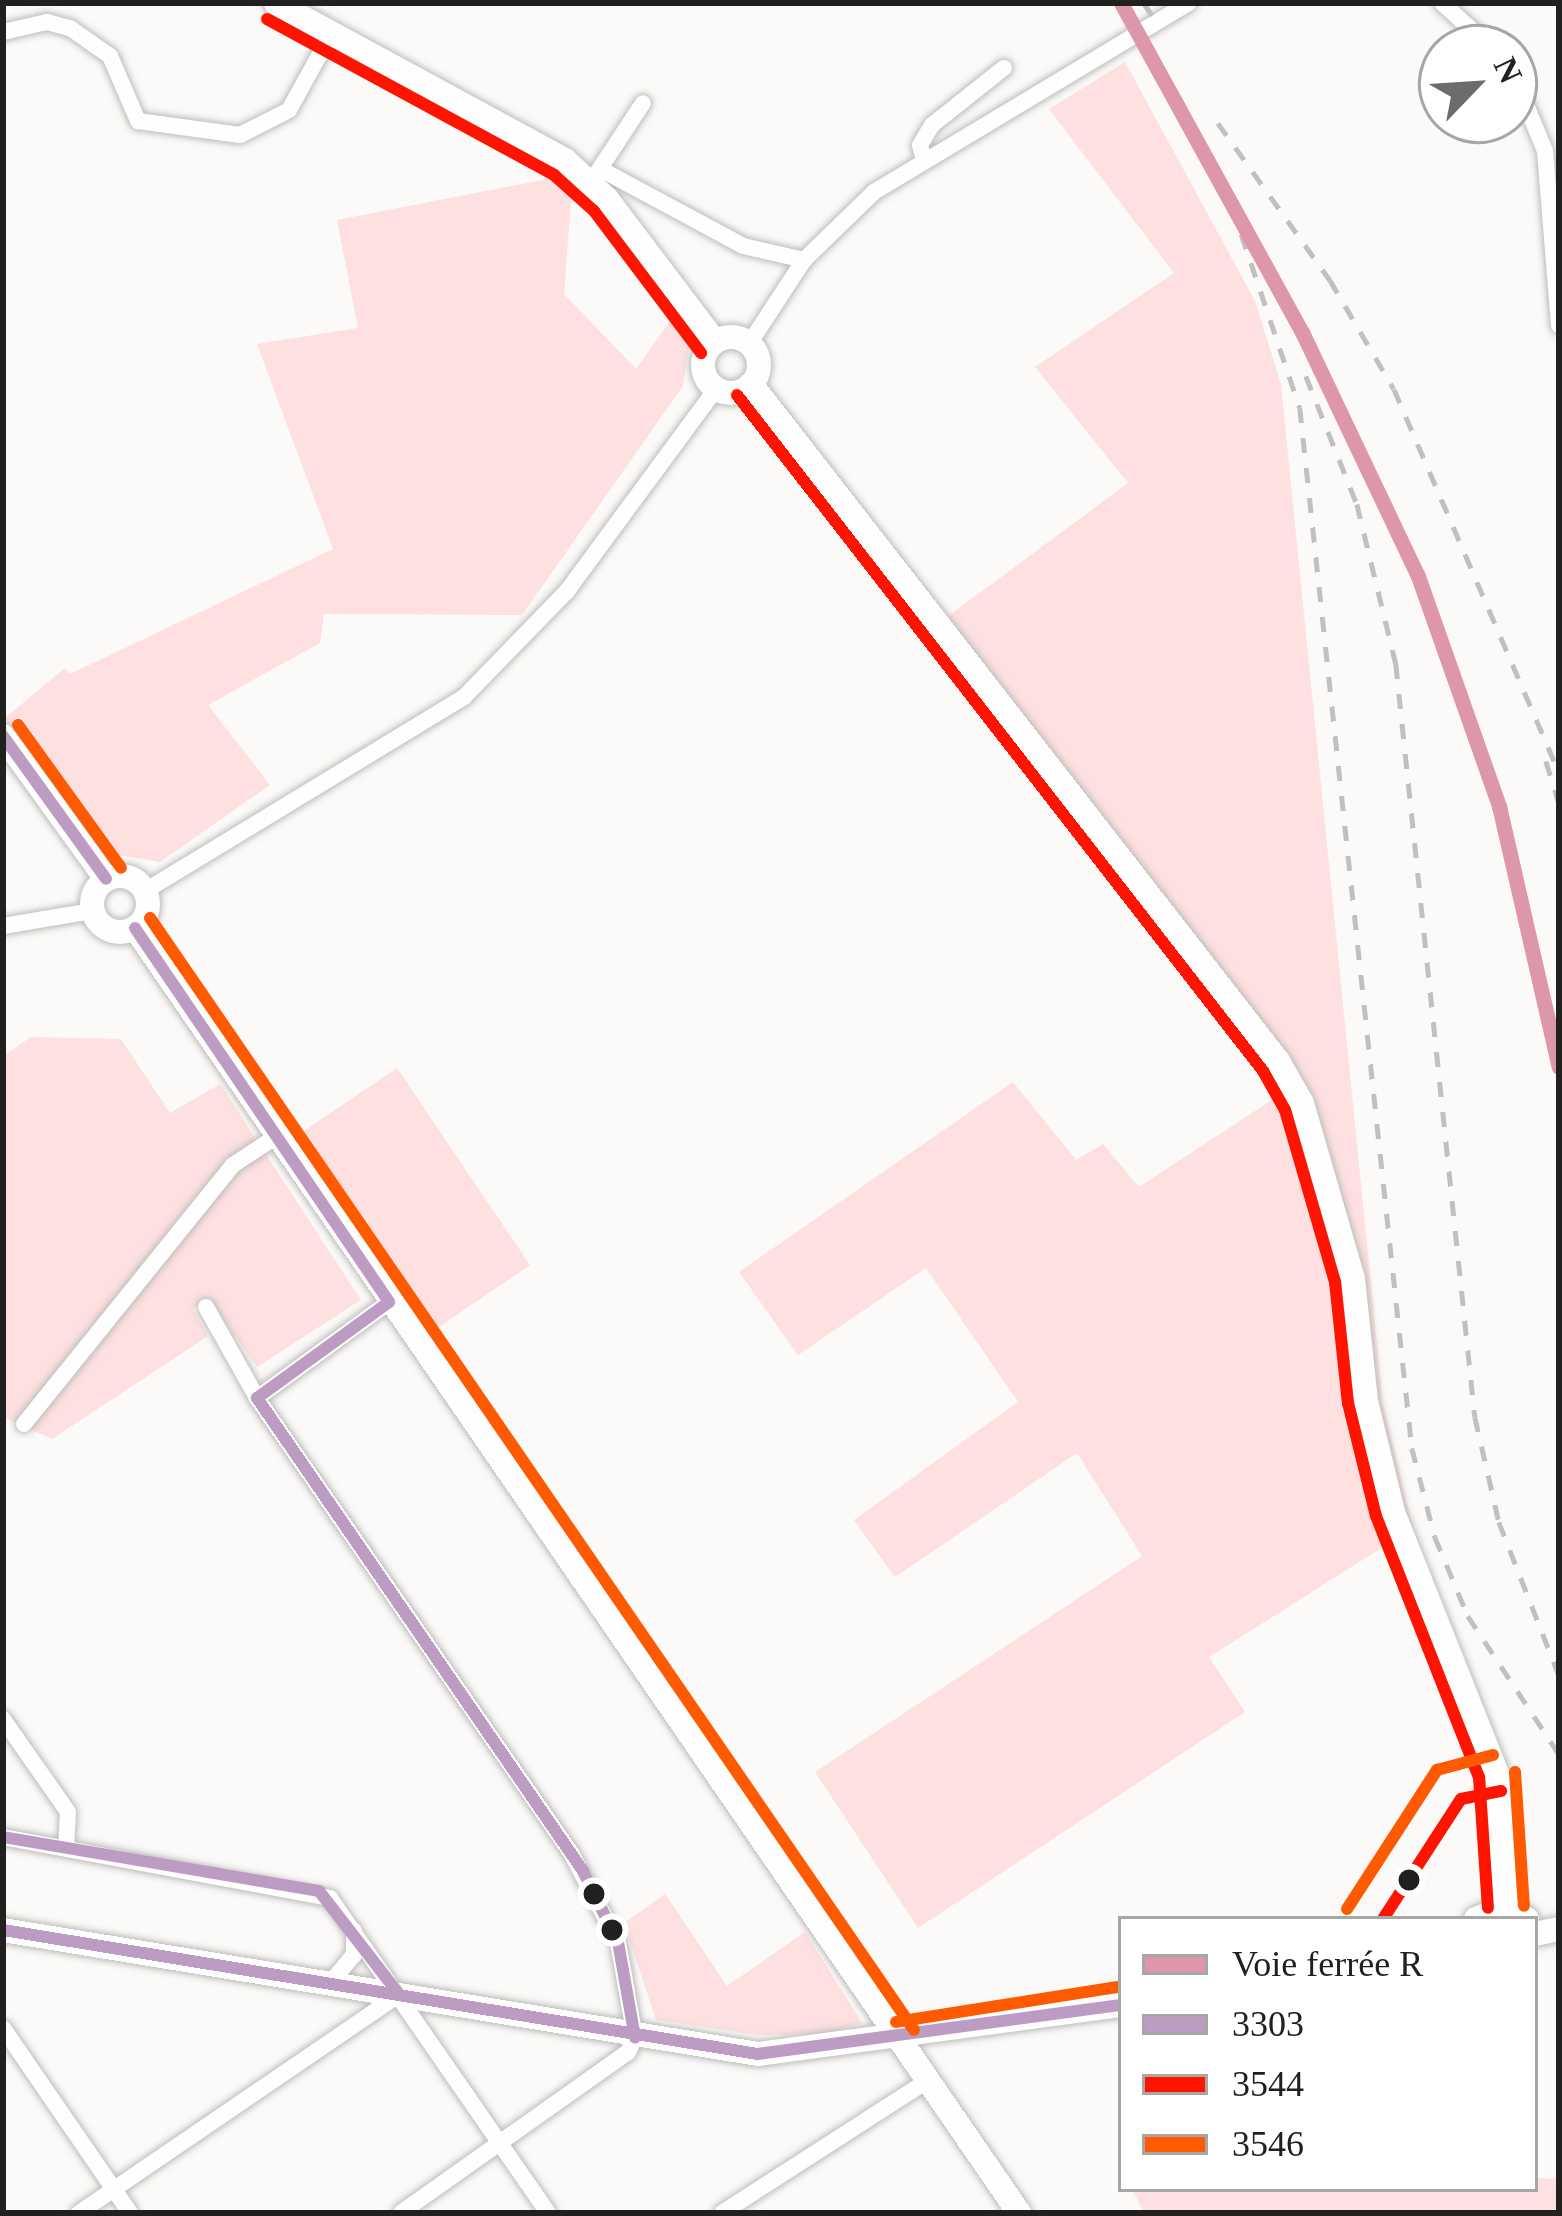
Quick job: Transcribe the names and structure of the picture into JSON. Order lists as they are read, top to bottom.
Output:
{
  "lines": [
    "rail line R",
    "transit line 3544",
    "transit line 3546",
    "transit line 3303"
  ],
  "legend": [
    "Voie ferrée R",
    "3303",
    "3544",
    "3546"
  ],
  "north": "top right"
}
